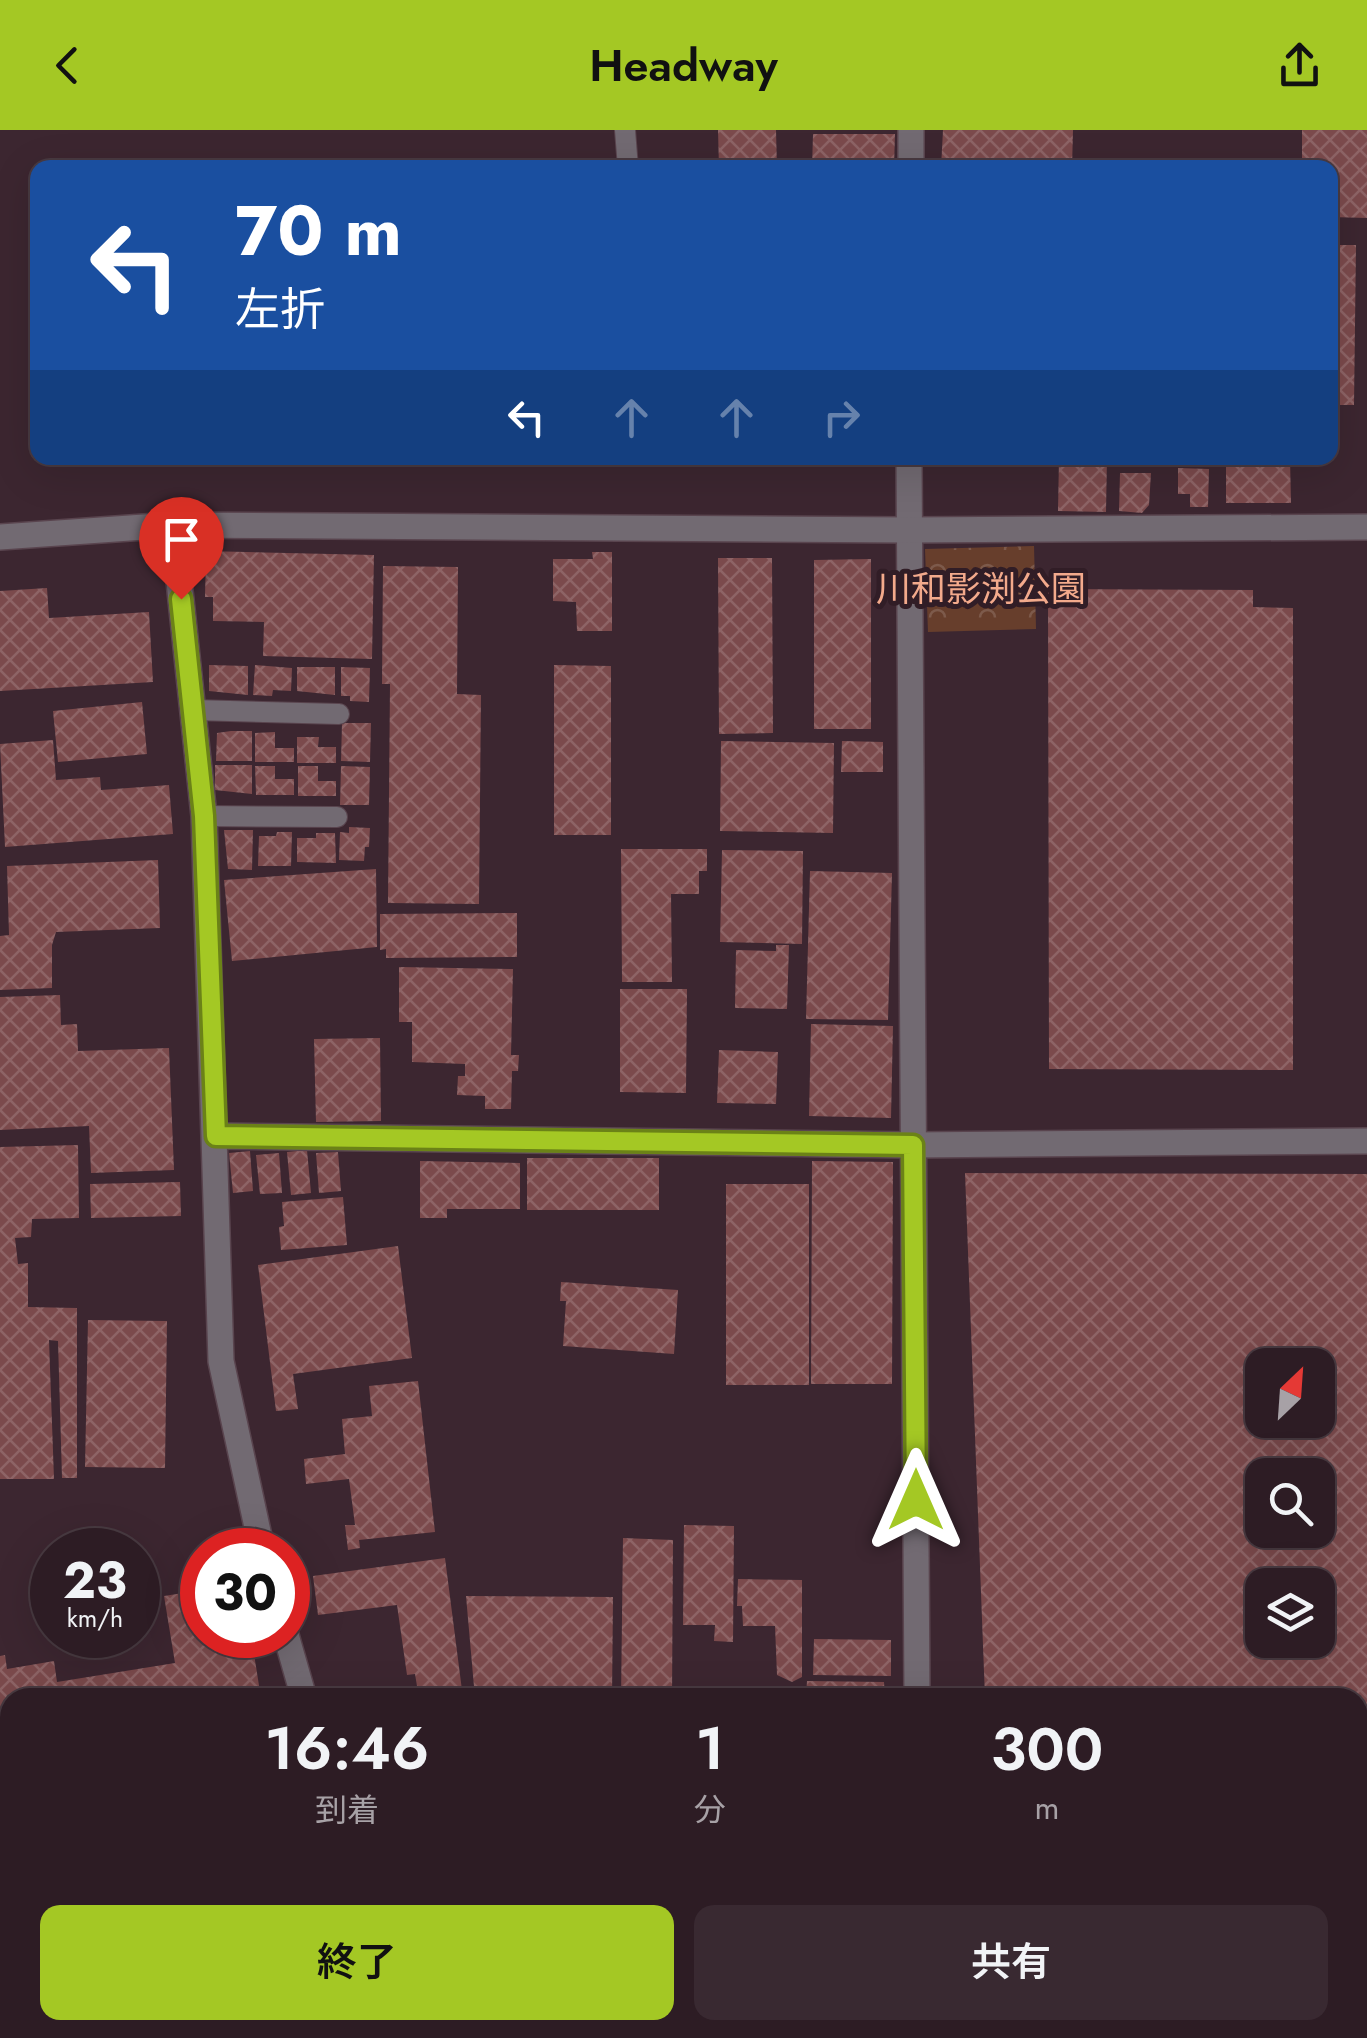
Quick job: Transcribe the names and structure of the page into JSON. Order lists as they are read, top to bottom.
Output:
{
  "parks": ["川和影渕公園"],
  "north": "top right",
  "page": {
    "header": "Headway",
    "turn": ["70 m", "左折"],
    "speed": "23 km/h",
    "limit": "30",
    "eta": [
      "16:46",
      "到着",
      "1",
      "分",
      "300",
      "m"
    ],
    "buttons": ["終了", "共有"]
  }
}
